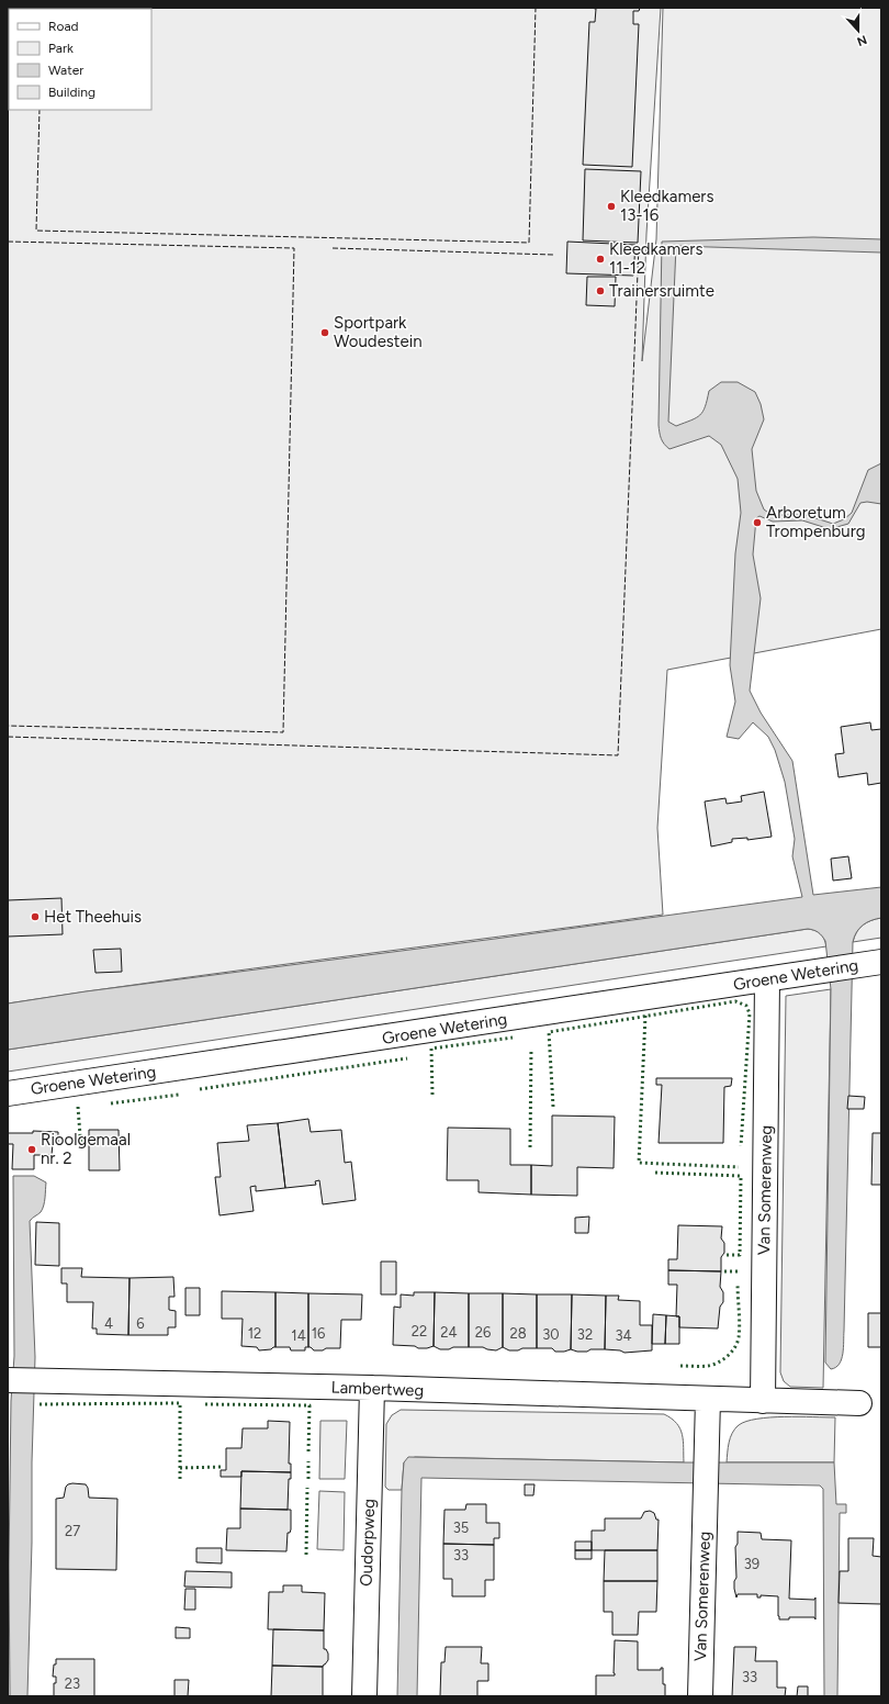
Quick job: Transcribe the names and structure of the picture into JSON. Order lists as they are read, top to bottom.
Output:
{
  "streets": {
    "street": [
      "Groene Wetering",
      "Van Somerenweg",
      "Lambertweg",
      "Oudorpweg"
    ]
  },
  "crossings": [
    ["Groene Wetering", "Van Somerenweg"],
    ["Van Somerenweg", "Lambertweg"],
    ["Lambertweg", "Oudorpweg"]
  ],
  "places": [
    "Kleedkamers 13-16",
    "Kleedkamers 11-12",
    "Trainersruimte",
    "Sportpark Woudestein",
    "Arboretum Trompenburg",
    "Het Theehuis",
    "Rioolgemaal nr. 2"
  ],
  "house_numbers": [
    "4",
    "6",
    "22",
    "24",
    "26",
    "12",
    "16",
    "28",
    "30",
    "32",
    "14",
    "34",
    "35",
    "27",
    "33",
    "39",
    "33",
    "23"
  ],
  "legend": [
    "Road",
    "Park",
    "Water",
    "Building"
  ],
  "north": "bottom"
}
